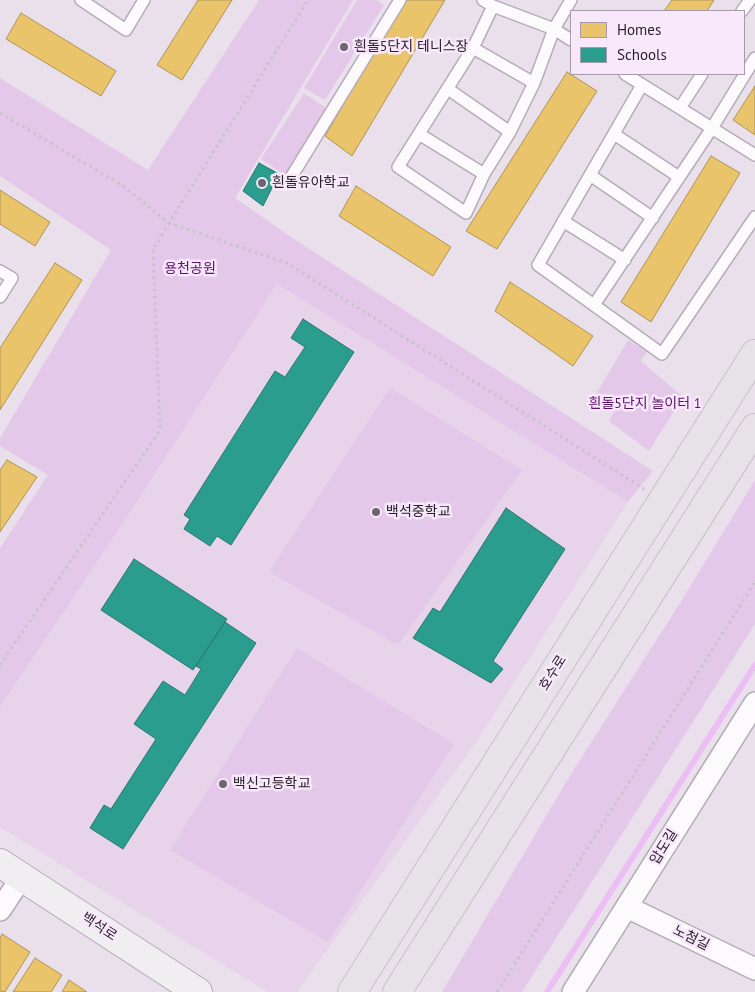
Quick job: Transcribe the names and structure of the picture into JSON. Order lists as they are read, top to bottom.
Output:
{
  "streets": {
    "main road": ["호수로", "백석로"],
    "street": ["압도길", "노첨길"]
  },
  "crossings": [
    ["압도길", "노첨길"]
  ],
  "parks": ["용천공원", "흰돌5단지 놀이터 1"],
  "places": [
    "흰돌5단지 테니스장",
    "흰돌유아학교",
    "백석중학교",
    "백신고등학교"
  ],
  "legend": ["Homes", "Schools"]
}
